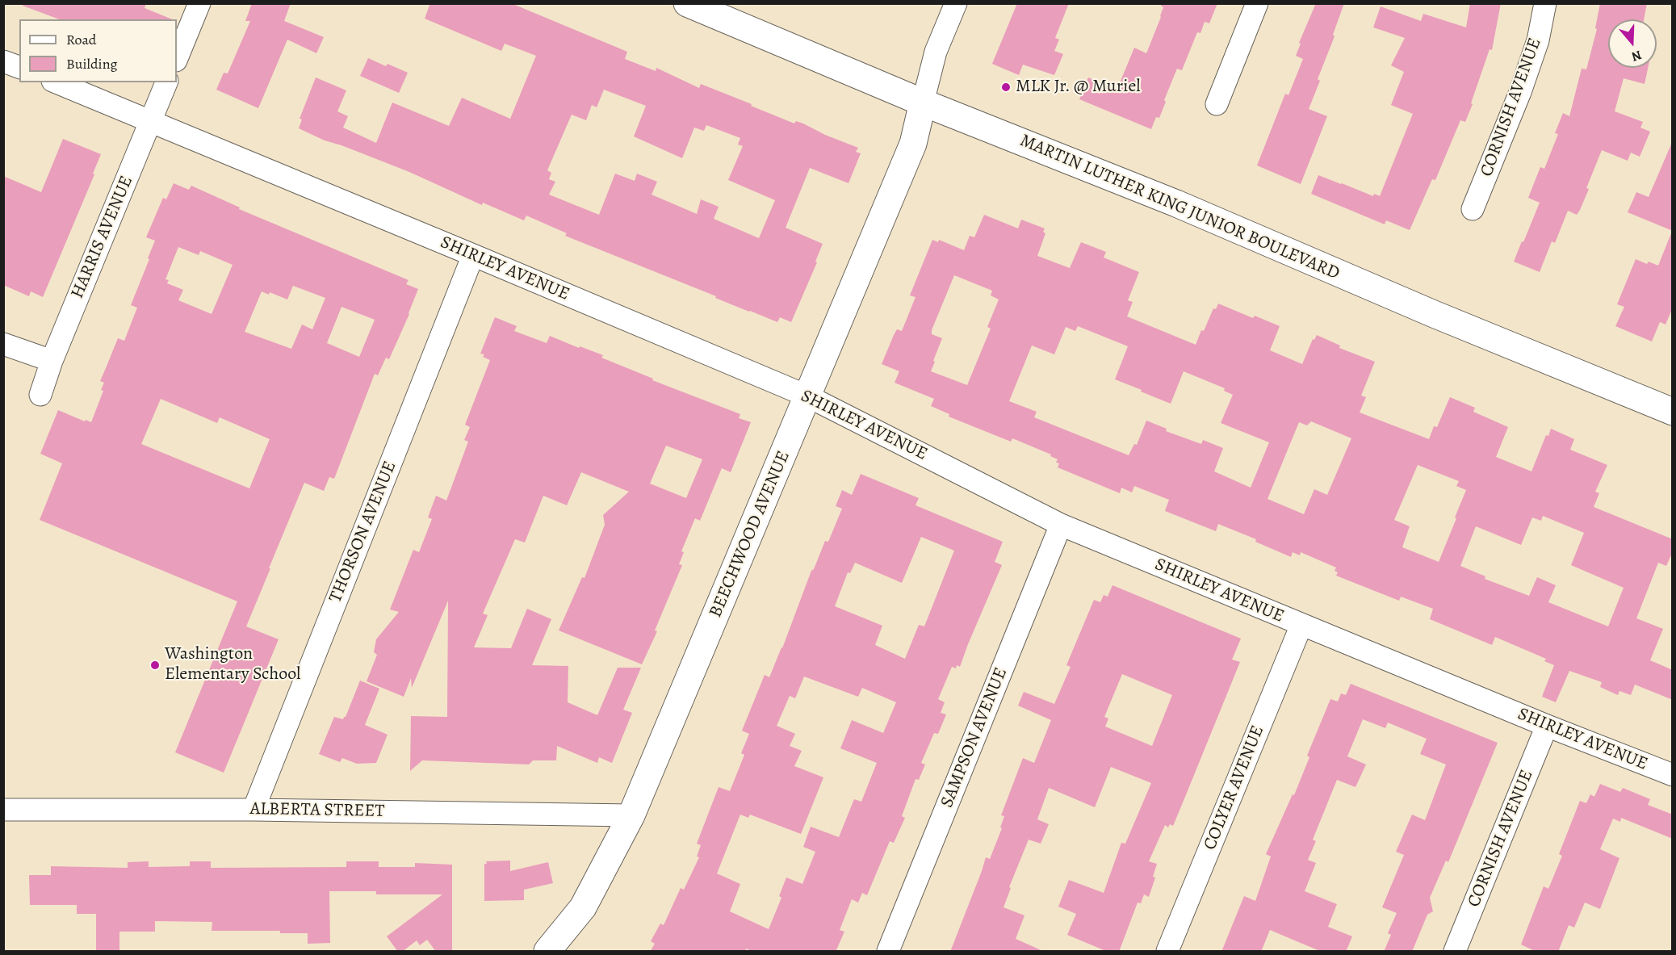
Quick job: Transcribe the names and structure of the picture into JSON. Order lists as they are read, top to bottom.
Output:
{
  "streets": {
    "main road": ["MARTIN LUTHER KING JUNIOR BOULEVARD", "BEECHWOOD AVENUE"],
    "street": [
      "CORNISH AVENUE",
      "HARRIS AVENUE",
      "SHIRLEY AVENUE",
      "THORSON AVENUE",
      "SAMPSON AVENUE",
      "COLYER AVENUE",
      "ALBERTA STREET"
    ]
  },
  "crossings": [
    ["CORNISH AVENUE", "SHIRLEY AVENUE"],
    ["MARTIN LUTHER KING JUNIOR BOULEVARD", "BEECHWOOD AVENUE"],
    ["HARRIS AVENUE", "SHIRLEY AVENUE"],
    ["SHIRLEY AVENUE", "THORSON AVENUE"],
    ["SHIRLEY AVENUE", "BEECHWOOD AVENUE"],
    ["SHIRLEY AVENUE", "SAMPSON AVENUE"],
    ["SHIRLEY AVENUE", "COLYER AVENUE"],
    ["THORSON AVENUE", "ALBERTA STREET"],
    ["BEECHWOOD AVENUE", "ALBERTA STREET"]
  ],
  "places": ["MLK Jr. @ Muriel", "Washington Elementary School"],
  "legend": ["Road", "Building"],
  "north": "bottom"
}
